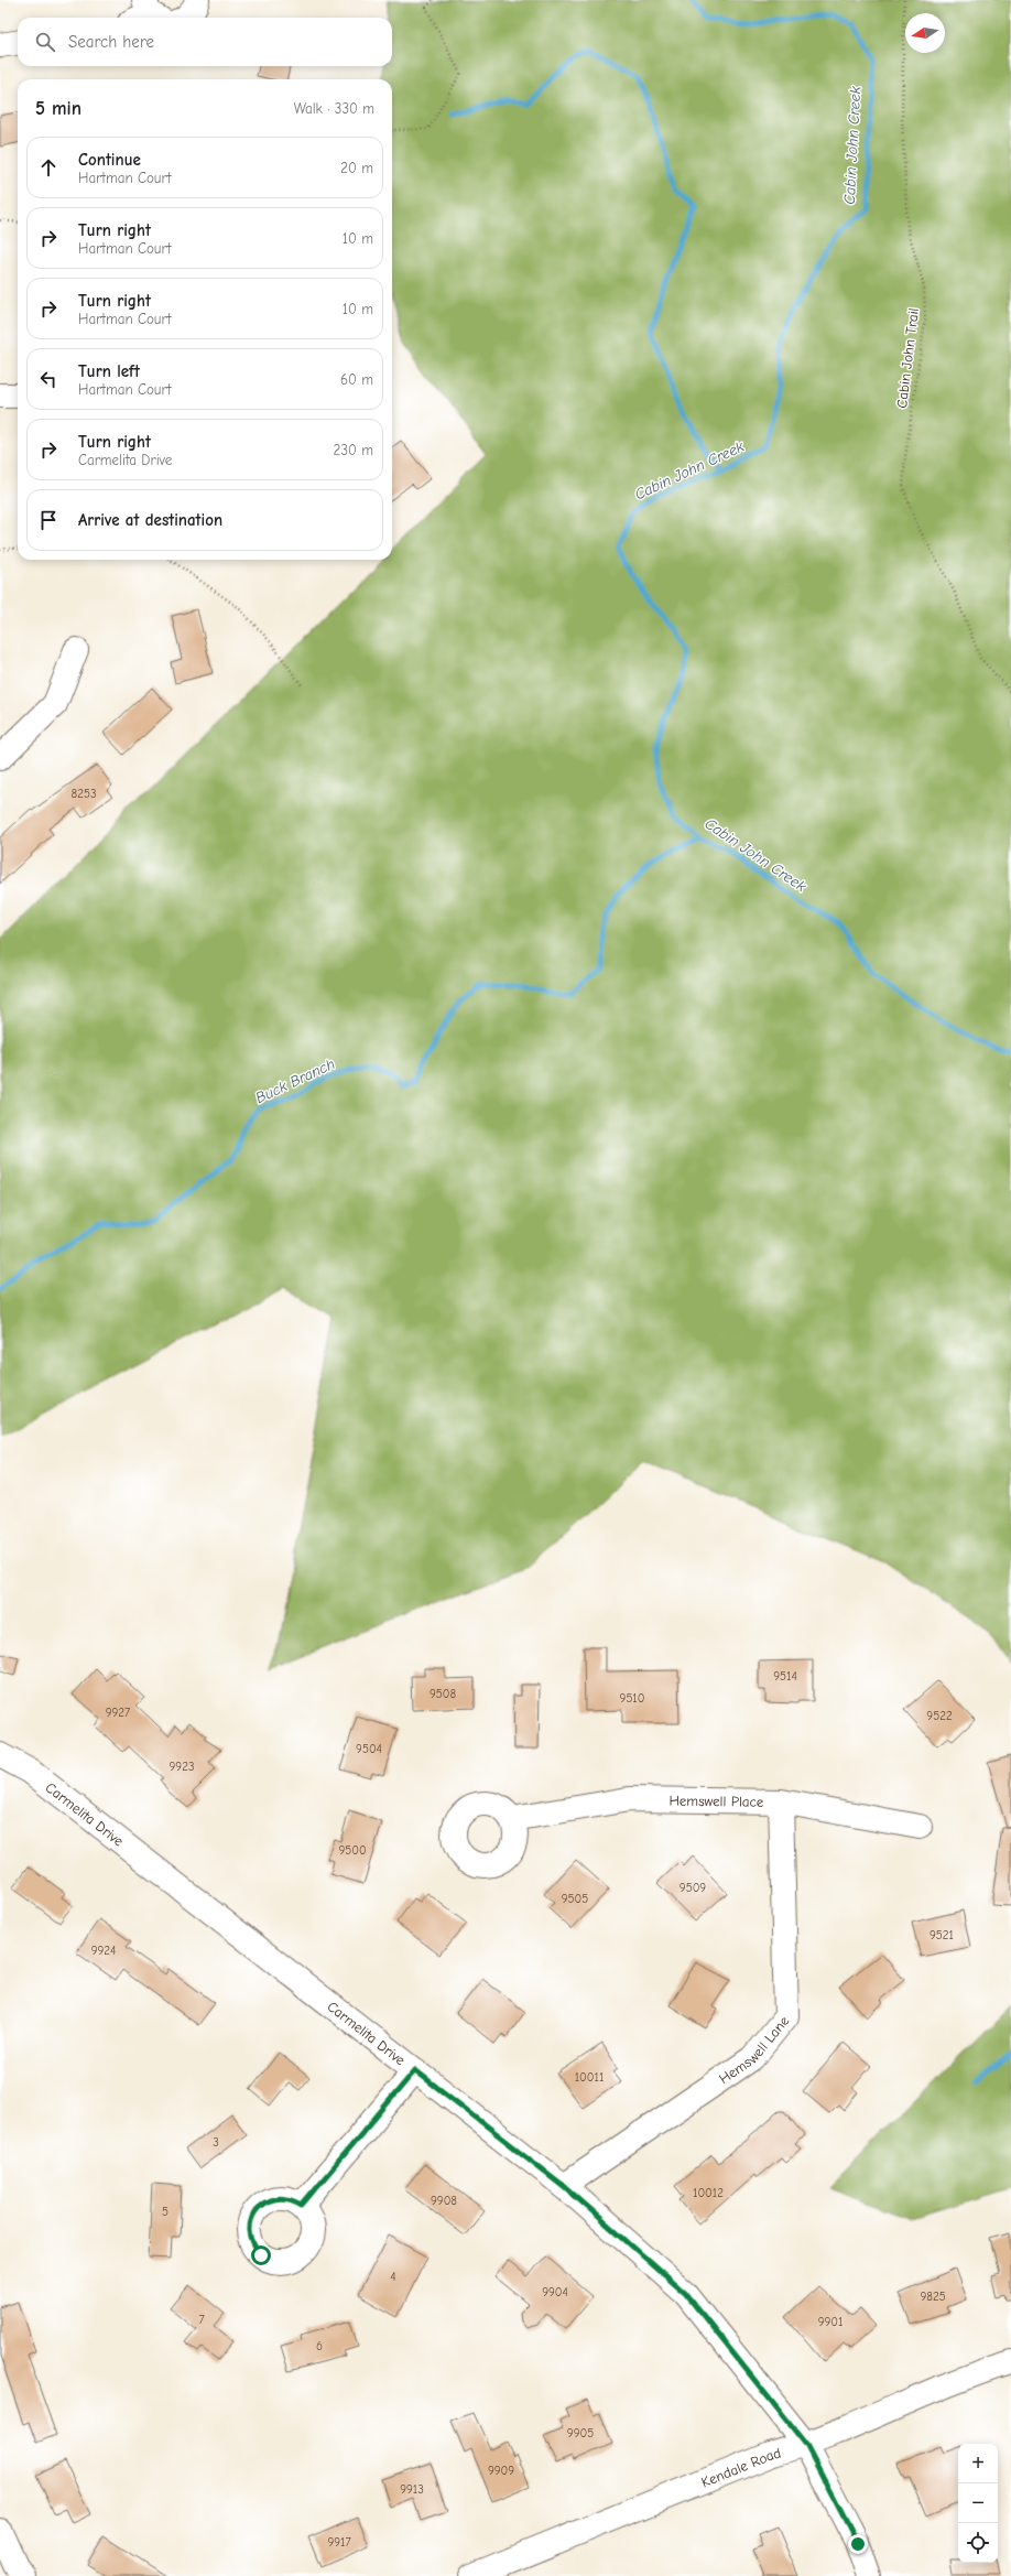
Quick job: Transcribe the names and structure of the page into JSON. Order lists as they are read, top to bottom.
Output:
{
  "streets": {
    "street": [
      "Hemswell Place",
      "Carmelita Drive",
      "Hemswell Lane",
      "Kendale Road"
    ],
    "path": ["Cabin John Trail"]
  },
  "crossings": [
    ["Hemswell Place", "Hemswell Lane"],
    ["Carmelita Drive", "Hemswell Lane"],
    ["Carmelita Drive", "Kendale Road"]
  ],
  "water": ["Cabin John Creek", "Buck Branch"],
  "house_numbers": [
    "8253",
    "9514",
    "9508",
    "9510",
    "9927",
    "9522",
    "9504",
    "9923",
    "9500",
    "9509",
    "9505",
    "9521",
    "9924",
    "10011",
    "3",
    "10012",
    "9908",
    "5",
    "4",
    "9904",
    "9825",
    "7",
    "9901",
    "6",
    "9905",
    "9909",
    "9913",
    "9917"
  ],
  "north": "left",
  "page": {
    "search": "Search here",
    "heading": ["5 min", "Walk · 330 m"],
    "list": [
      ["Continue", "Hartman Court", "20 m"],
      ["Turn right", "Hartman Court", "10 m"],
      ["Turn right", "Hartman Court", "10 m"],
      ["Turn left", "Hartman Court", "60 m"],
      ["Turn right", "Carmelita Drive", "230 m"],
      "Arrive at destination"
    ],
    "map_buttons": ["+", "−"]
  }
}
